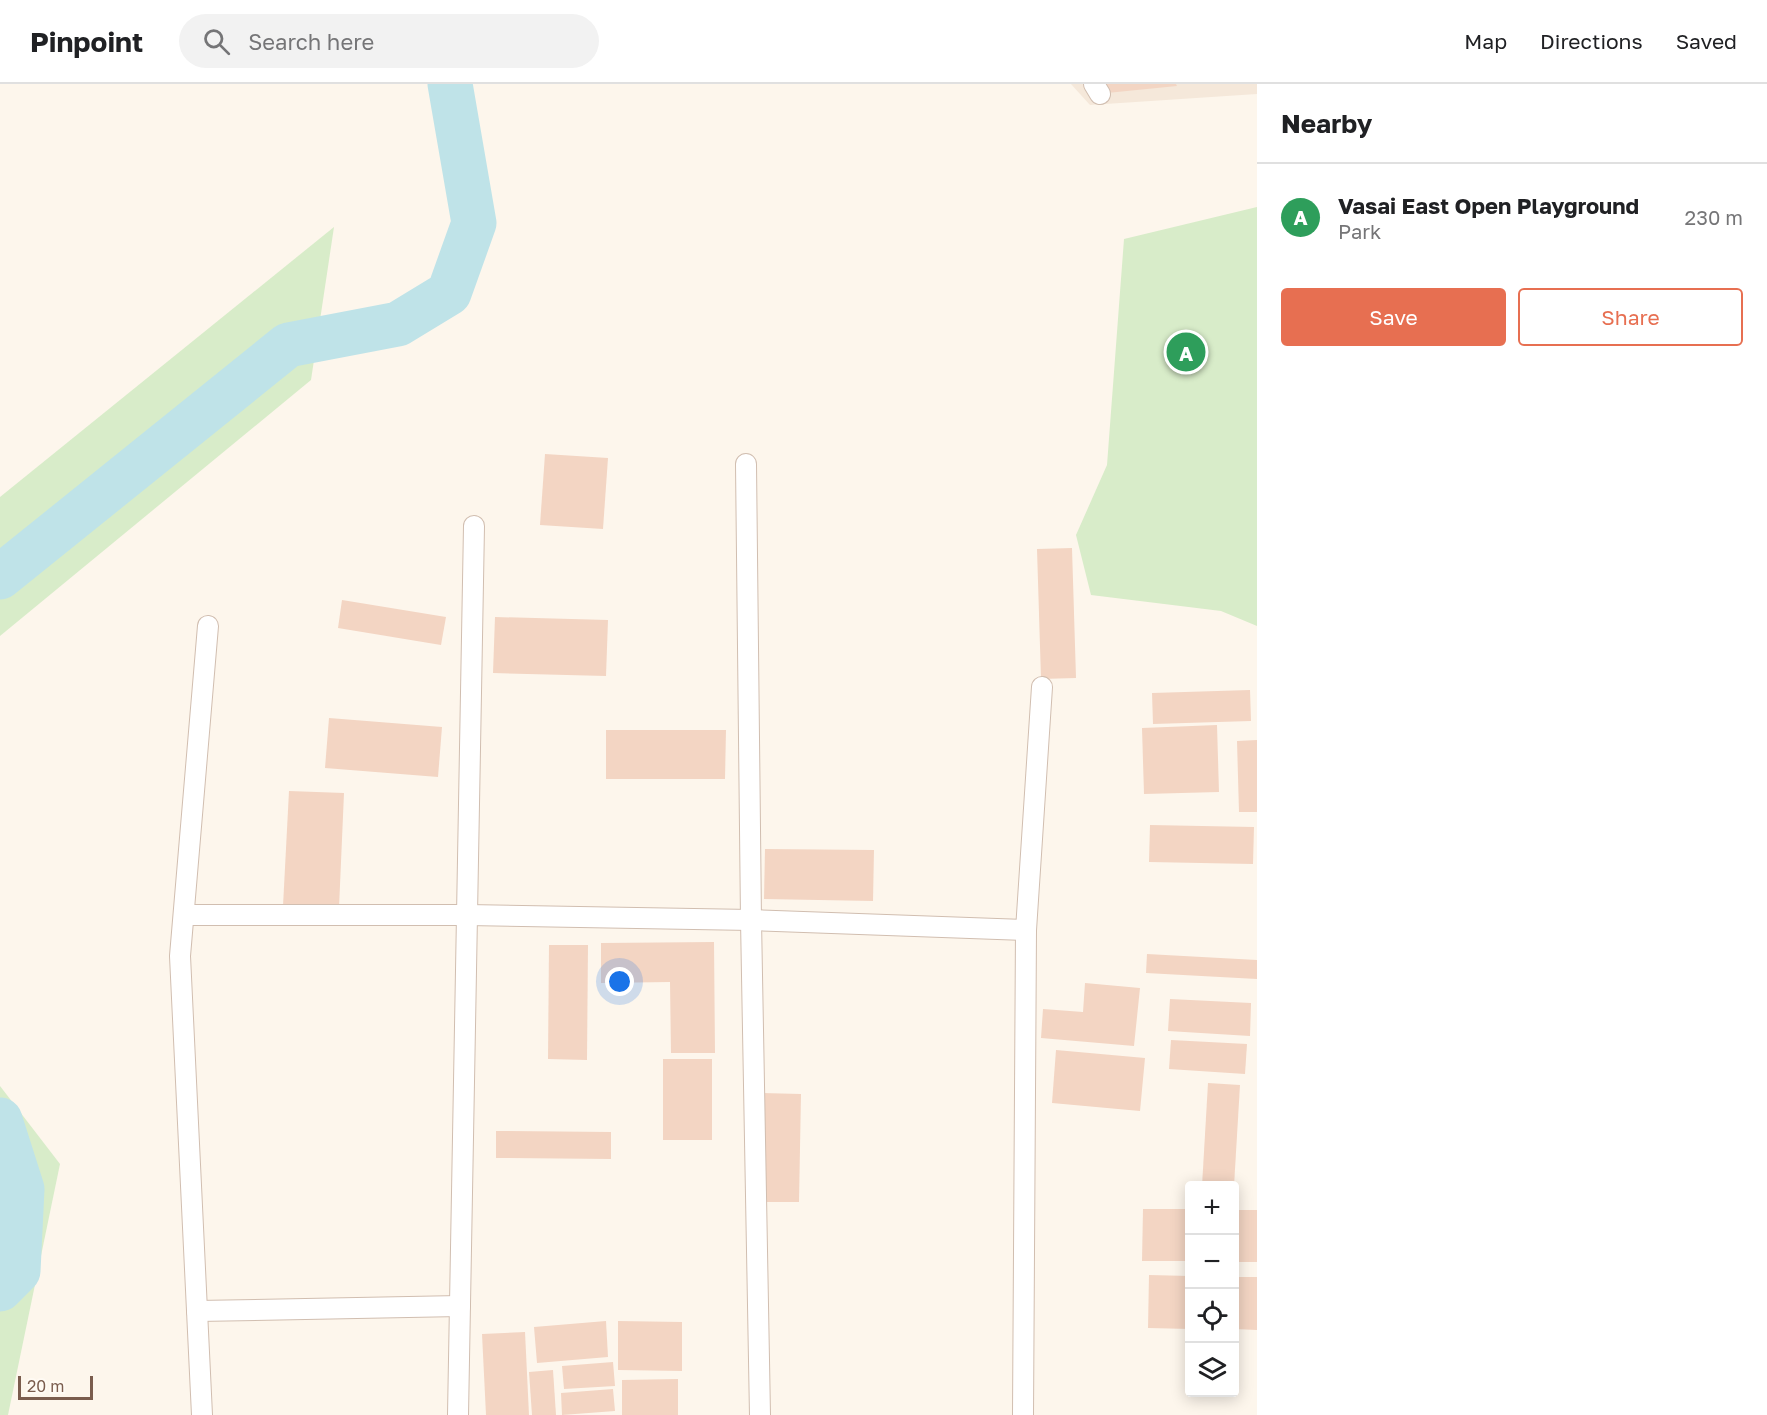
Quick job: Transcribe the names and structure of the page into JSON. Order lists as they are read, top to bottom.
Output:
{
  "scale_bar": "20 m",
  "page": {
    "header": "Pinpoint",
    "search": "Search here",
    "nav": ["Map", "Directions", "Saved"],
    "heading": "Nearby",
    "list": [
      {
        "mark": "A",
        "name": "Vasai East Open Playground",
        "note": "Park",
        "value": "230 m"
      }
    ],
    "buttons": ["Save", "Share"],
    "pins": "A",
    "map_buttons": ["+", "−"],
    "scale": "20 m"
  }
}
